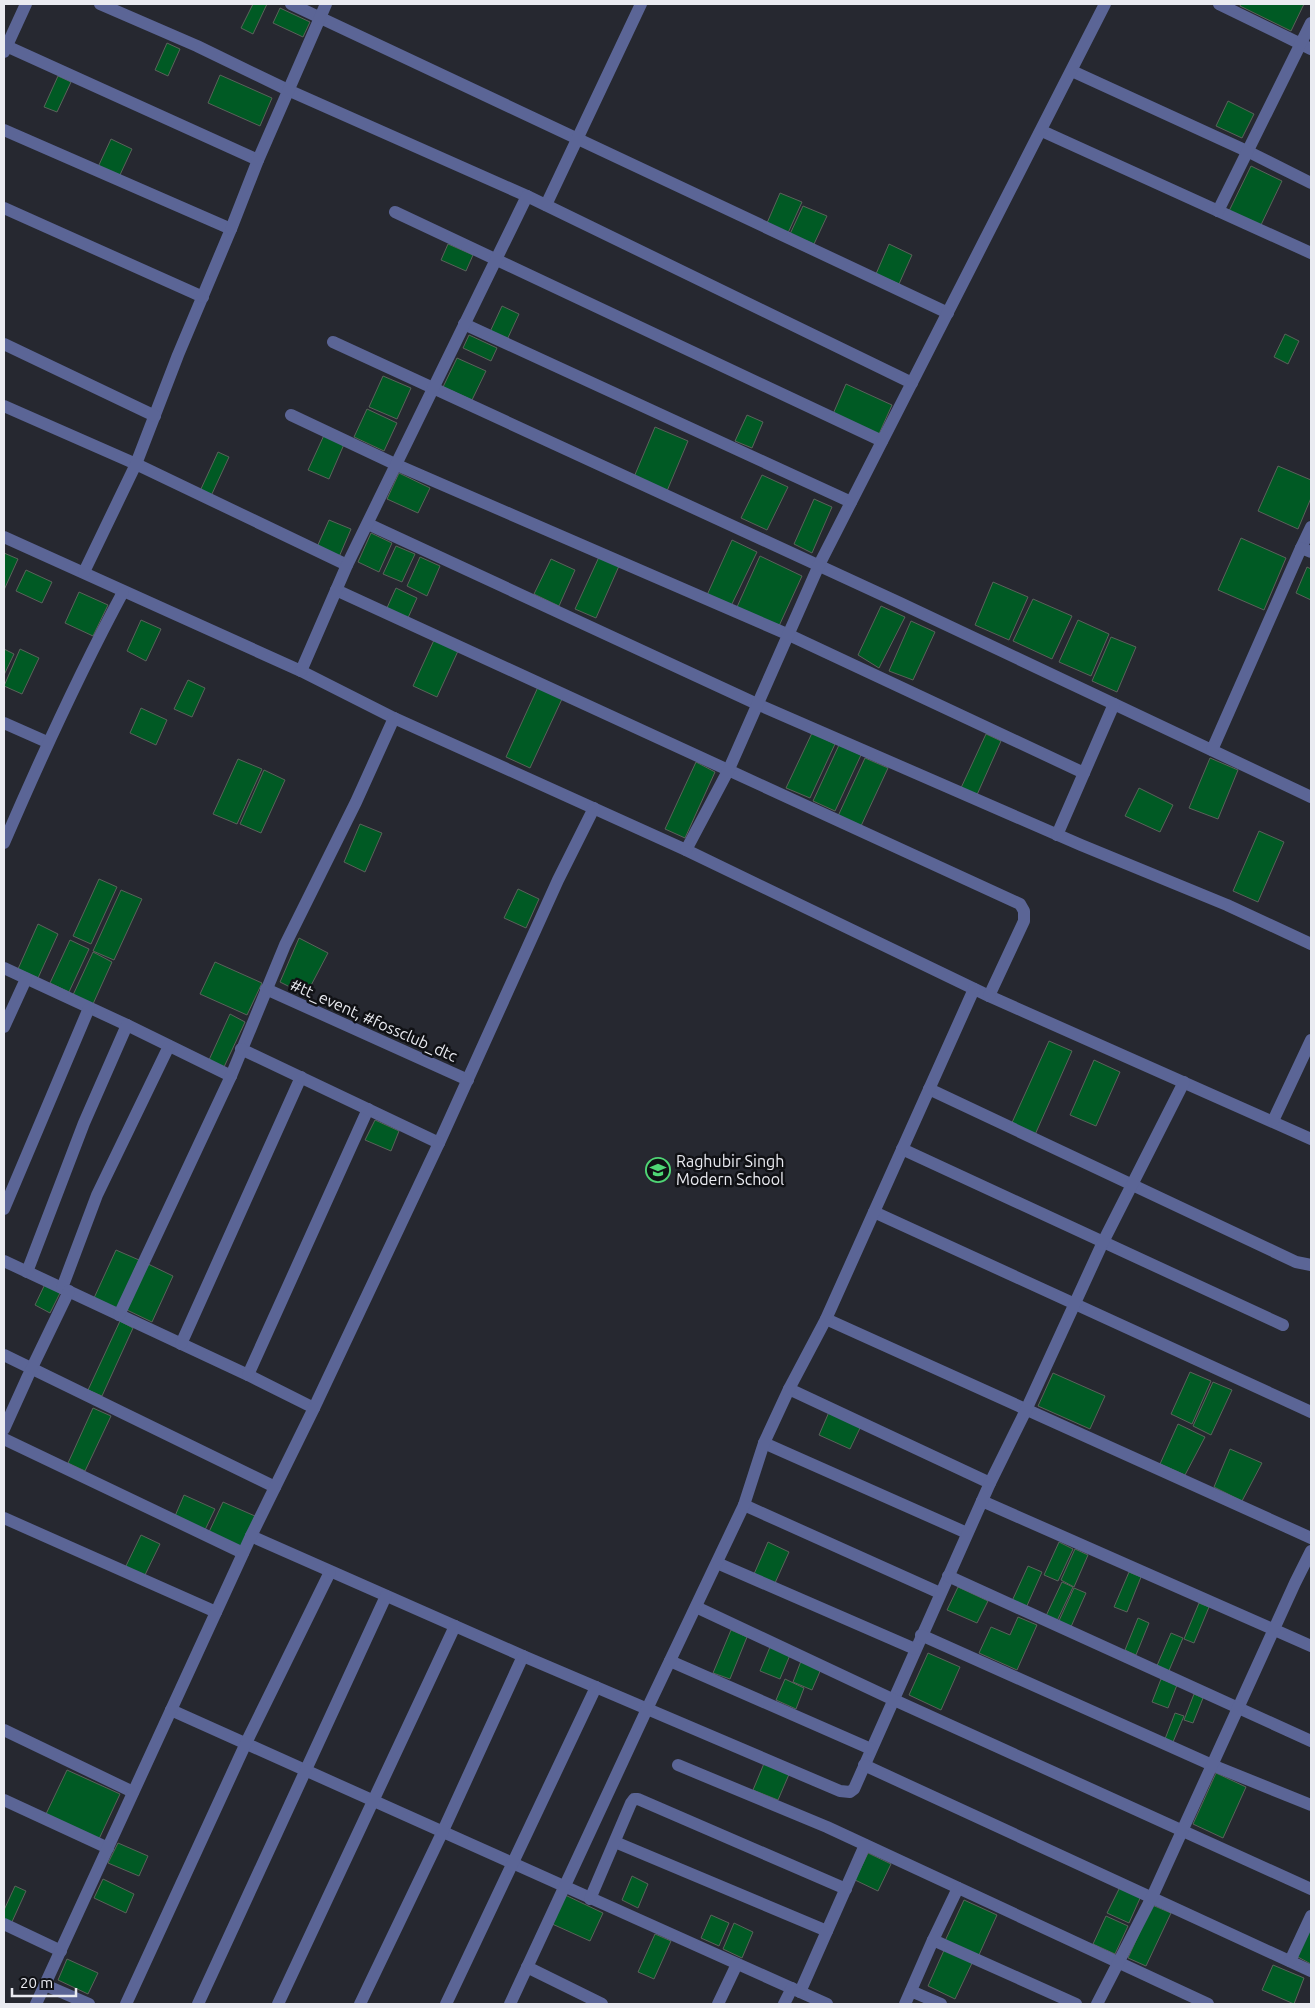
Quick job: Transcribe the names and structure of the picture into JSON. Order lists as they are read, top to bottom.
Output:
{
  "streets": {
    "street": ["#tt_event, #fossclub_dtc"]
  },
  "places": {
    "school or university": ["Raghubir Singh Modern School"]
  },
  "scale_bar": "20 m"
}
